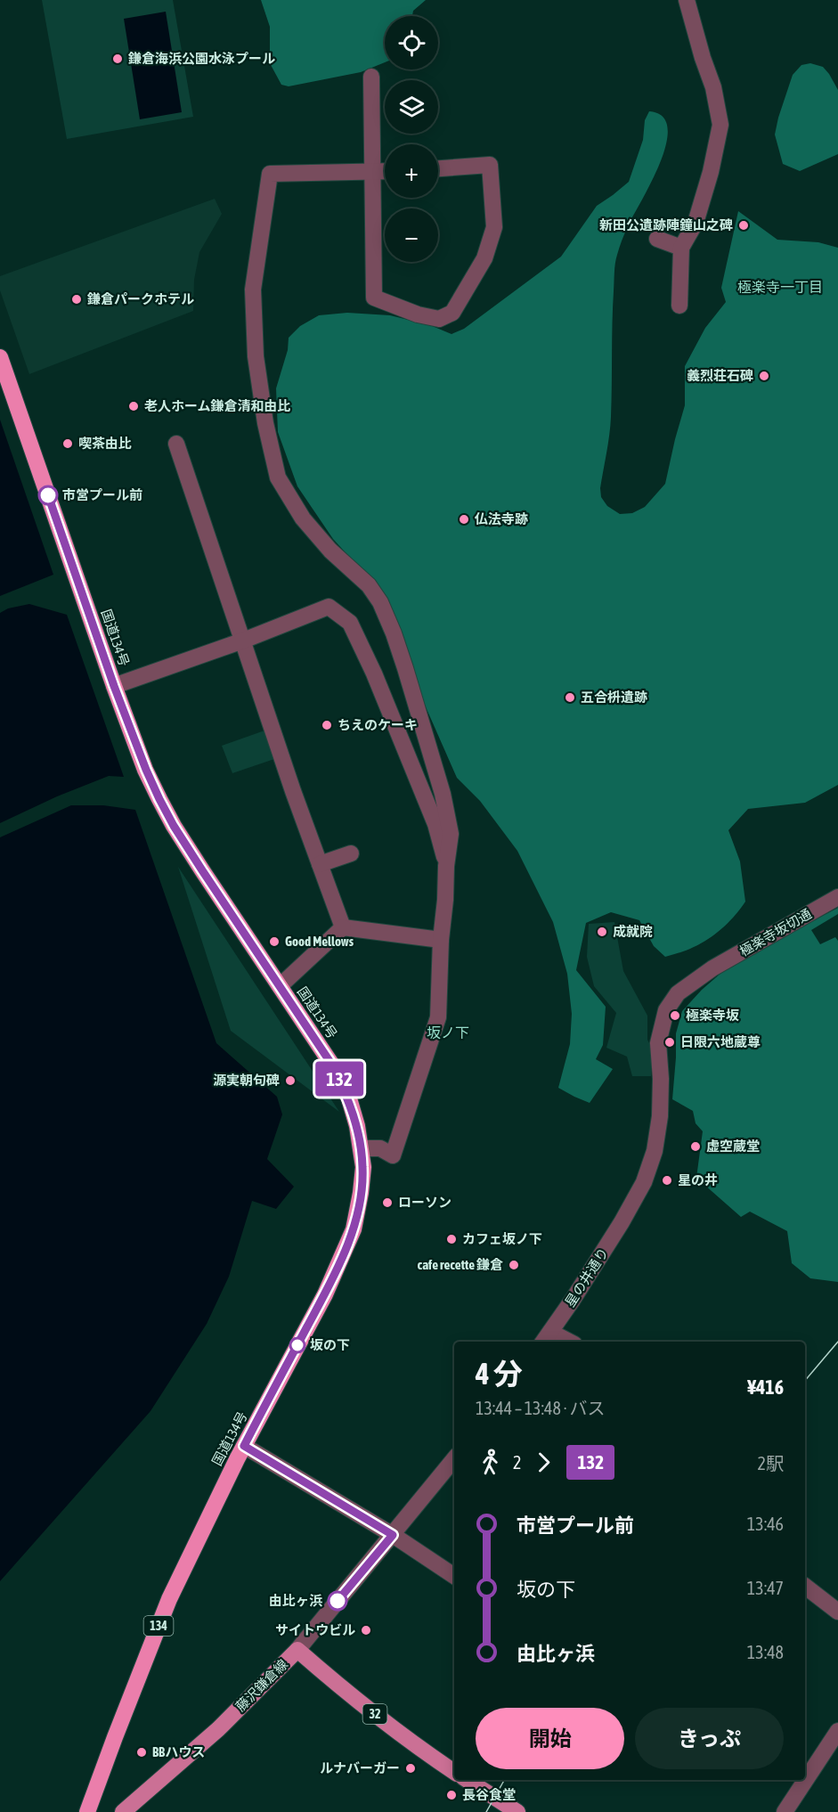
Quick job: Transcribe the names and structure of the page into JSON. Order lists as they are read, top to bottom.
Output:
{
  "streets": {
    "highway": ["国道134号", "134"],
    "main road": ["藤沢鎌倉線", "32"],
    "street": ["極楽寺坂切通", "星の井通り"]
  },
  "crossings": [
    ["極楽寺坂切通", "星の井通り"]
  ],
  "districts": ["極楽寺一丁目", "坂ノ下"],
  "places": [
    "鎌倉海浜公園水泳プール",
    "新田公遺跡陣鐘山之碑",
    "鎌倉パークホテル",
    "義烈荘石碑",
    "老人ホーム鎌倉清和由比",
    "喫茶由比",
    "市営プール前",
    "仏法寺跡",
    "五合枡遺跡",
    "ちえのケーキ",
    "成就院",
    "Good Mellows",
    "極楽寺坂",
    "日限六地蔵尊",
    "源実朝句碑",
    "虚空蔵堂",
    "星の井",
    "ローソン",
    "カフェ坂ノ下",
    "cafe recette 鎌倉",
    "坂の下",
    "由比ヶ浜",
    "サイトウビル",
    "BBハウス",
    "ルナバーガー",
    "長谷食堂"
  ],
  "lines": ["bus line 132"],
  "page": {
    "on_map": "132",
    "map_buttons": ["+", "−"],
    "heading": ["4 分", "13:44 – 13:48 · バス", "¥416"],
    "legs": ["2", "132", "2駅"],
    "list": [
      {
        "name": "市営プール前",
        "value": "13:46"
      },
      {
        "name": "坂の下",
        "value": "13:47"
      },
      {
        "name": "由比ヶ浜",
        "value": "13:48"
      }
    ],
    "buttons": ["開始", "きっぷ"]
  }
}
